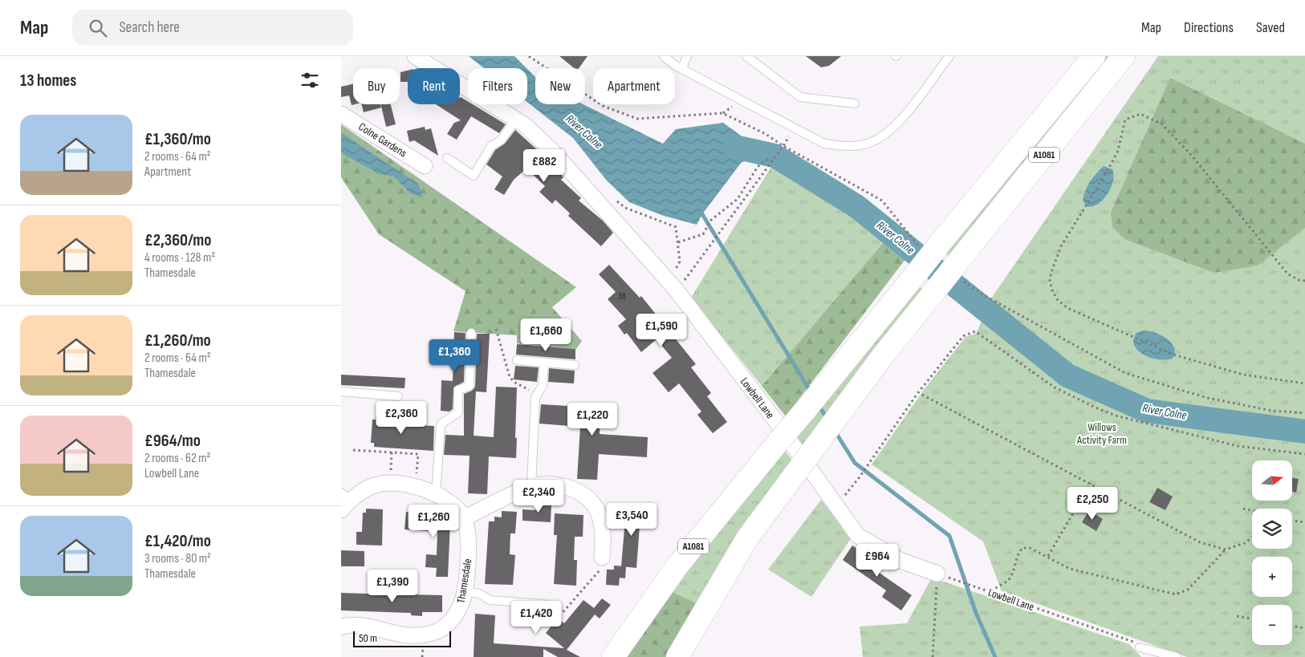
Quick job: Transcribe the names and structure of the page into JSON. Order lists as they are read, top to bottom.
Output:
{
  "streets": {
    "main road": ["A1081"],
    "street": ["Colne Gardens", "Lowbell Lane", "Thamesdale"]
  },
  "water": ["River Colne"],
  "parks": ["Willows Activity Farm"],
  "house_numbers": ["38"],
  "scale_bar": "50 m",
  "north": "right",
  "page": {
    "header": "Map",
    "search": "Search here",
    "nav": ["Map", "Directions", "Saved"],
    "heading": "13 homes",
    "chip": [
      "Buy",
      "Rent",
      "Filters",
      "New",
      "Apartment"
    ],
    "list": [
      {
        "name": "£1,360/mo",
        "note": "2 rooms · 64 m² · Apartment"
      },
      {
        "name": "£2,360/mo",
        "note": "4 rooms · 128 m² · Thamesdale"
      },
      {
        "name": "£1,260/mo",
        "note": "2 rooms · 64 m² · Thamesdale"
      },
      {
        "name": "£964/mo",
        "note": "2 rooms · 62 m² · Lowbell Lane"
      },
      {
        "name": "£1,420/mo",
        "note": "3 rooms · 80 m² · Thamesdale"
      }
    ],
    "price": [
      "£882",
      "£1,590",
      "£1,660",
      "£1,360",
      "£2,360",
      "£1,220",
      "£2,340",
      "£2,250",
      "£3,540",
      "£1,260",
      "£964",
      "£1,390",
      "£1,420"
    ],
    "map_buttons": ["+", "−"],
    "scale": "50 m"
  }
}
